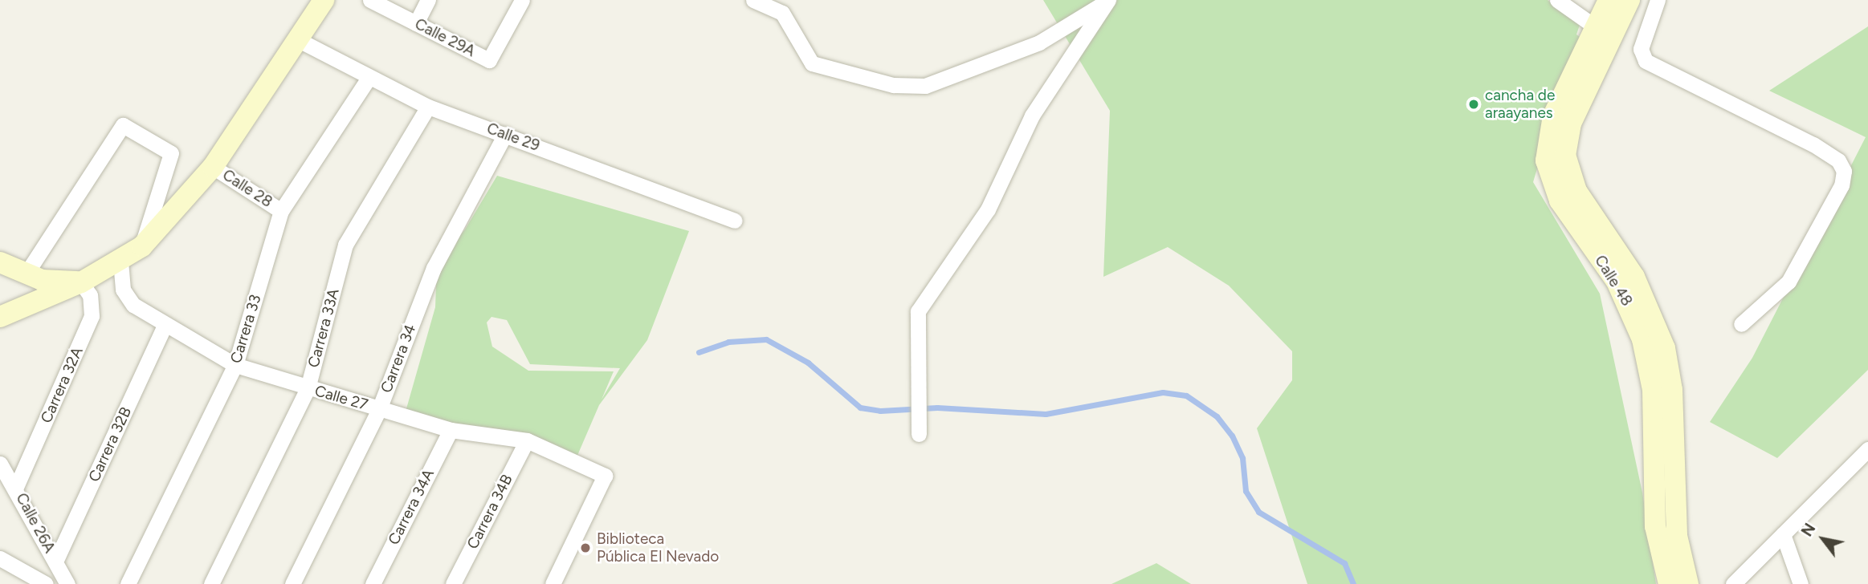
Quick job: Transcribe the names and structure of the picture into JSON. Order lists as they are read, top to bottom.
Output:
{
  "streets": {
    "main road": ["Calle 48"],
    "street": [
      "Calle 29A",
      "Calle 29",
      "Calle 28",
      "Carrera 33A",
      "Carrera 33",
      "Carrera 34",
      "Carrera 32A",
      "Calle 27",
      "Carrera 32B",
      "Carrera 34A",
      "Carrera 34B",
      "Calle 26A"
    ]
  },
  "crossings": [
    ["Calle 29", "Carrera 33A"],
    ["Calle 29", "Carrera 33"],
    ["Calle 29", "Carrera 34"],
    ["Calle 28", "Carrera 33"],
    ["Carrera 33A", "Calle 27"],
    ["Carrera 33", "Calle 27"],
    ["Carrera 34", "Calle 27"],
    ["Carrera 32A", "Calle 26A"],
    ["Calle 27", "Carrera 32B"],
    ["Calle 27", "Carrera 34A"],
    ["Calle 27", "Carrera 34B"],
    ["Carrera 32B", "Calle 26A"]
  ],
  "places": ["cancha de araayanes", "Biblioteca Pública El Nevado"],
  "north": "top left"
}
